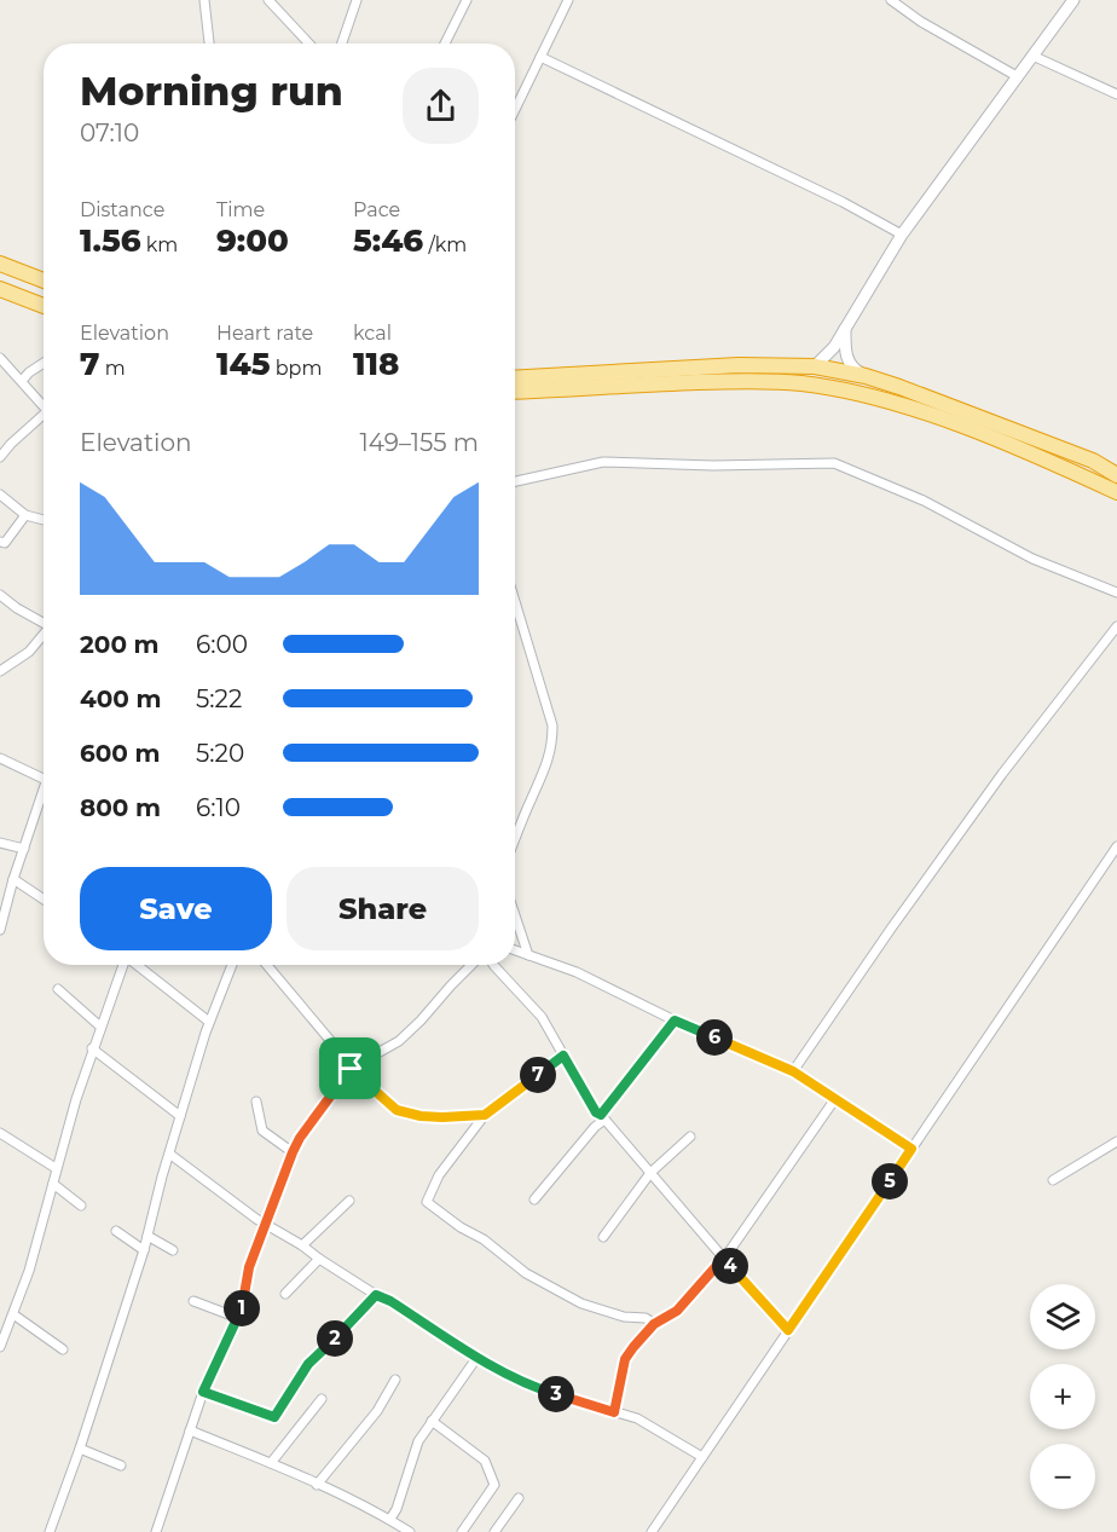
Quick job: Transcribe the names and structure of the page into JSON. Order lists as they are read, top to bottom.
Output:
{
  "page": {
    "heading": ["Morning run", "07:10"],
    "stats": [
      ["Distance", "1.56 km"],
      ["Time", "9:00"],
      ["Pace", "5:46 /km"],
      ["Elevation", "7 m"],
      ["Heart rate", "145 bpm"],
      ["kcal", "118"]
    ],
    "chart": ["Elevation", "149–155 m"],
    "list": [
      {
        "name": "200 m",
        "note": "6:00"
      },
      {
        "name": "400 m",
        "note": "5:22"
      },
      {
        "name": "600 m",
        "note": "5:20"
      },
      {
        "name": "800 m",
        "note": "6:10"
      }
    ],
    "buttons": ["Save", "Share"],
    "pins": [
      "6",
      "7",
      "5",
      "4",
      "1",
      "2",
      "3"
    ],
    "map_buttons": ["+", "−"]
  }
}
